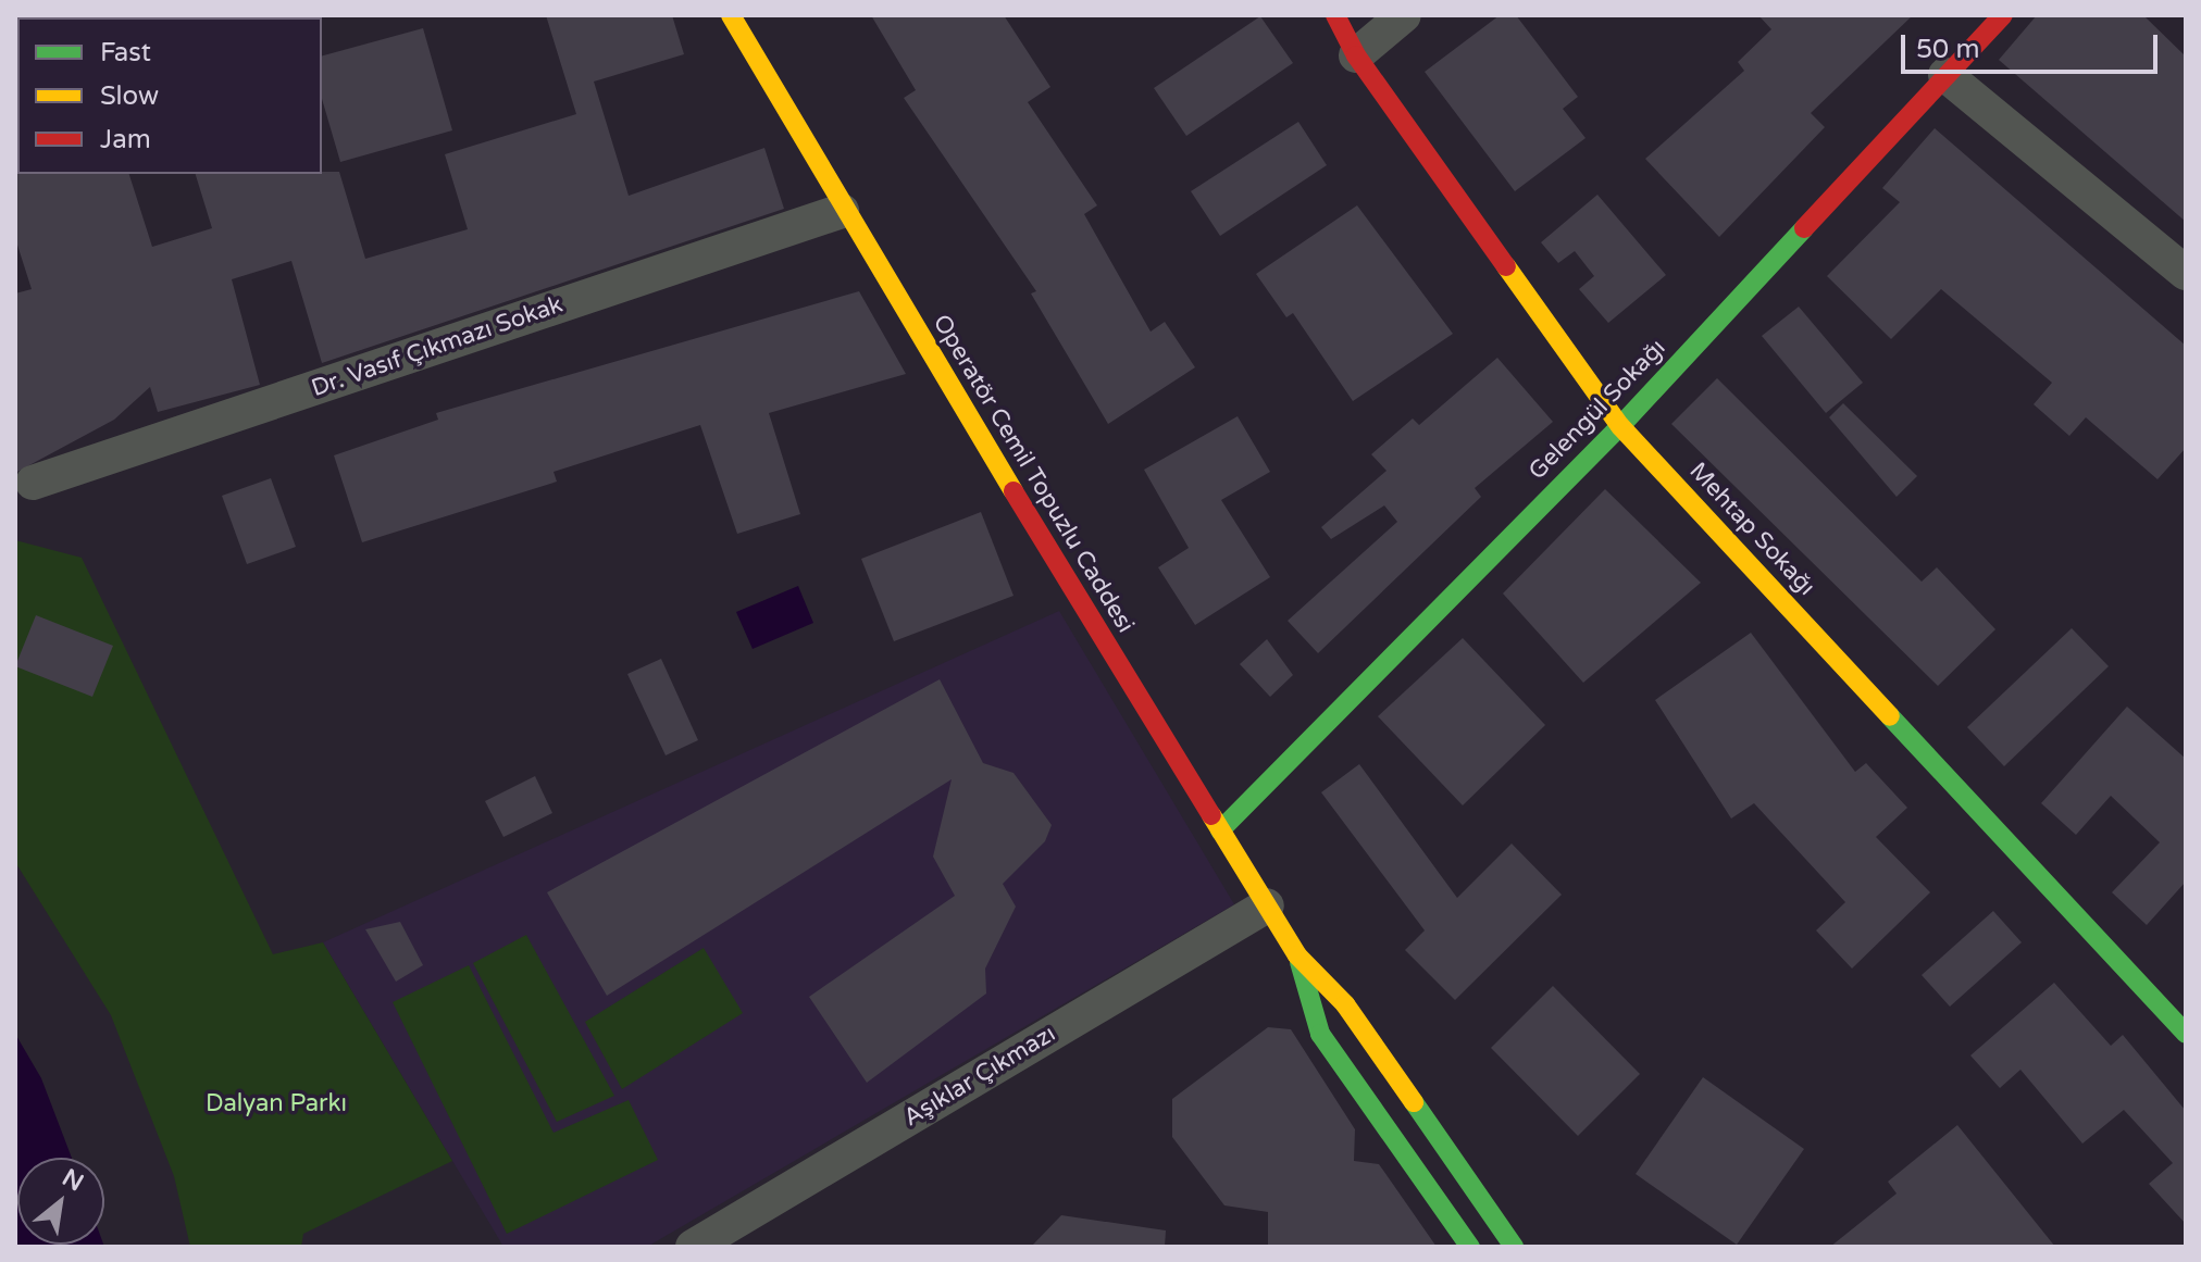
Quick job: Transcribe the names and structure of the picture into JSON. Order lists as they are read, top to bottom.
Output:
{
  "streets": {
    "street": [
      "Dr. Vasıf Çıkmazı Sokak",
      "Gelengül Sokağı",
      "Operatör Cemil Topuzlu Caddesi",
      "Mehtap Sokağı",
      "Aşıklar Çıkmazı"
    ]
  },
  "crossings": [
    ["Dr. Vasıf Çıkmazı Sokak", "Operatör Cemil Topuzlu Caddesi"],
    ["Gelengül Sokağı", "Operatör Cemil Topuzlu Caddesi"],
    ["Gelengül Sokağı", "Mehtap Sokağı"],
    ["Operatör Cemil Topuzlu Caddesi", "Aşıklar Çıkmazı"]
  ],
  "parks": ["Dalyan Parkı"],
  "legend": ["Fast", "Slow", "Jam"],
  "scale_bar": "50 m",
  "north": "top right"
}
